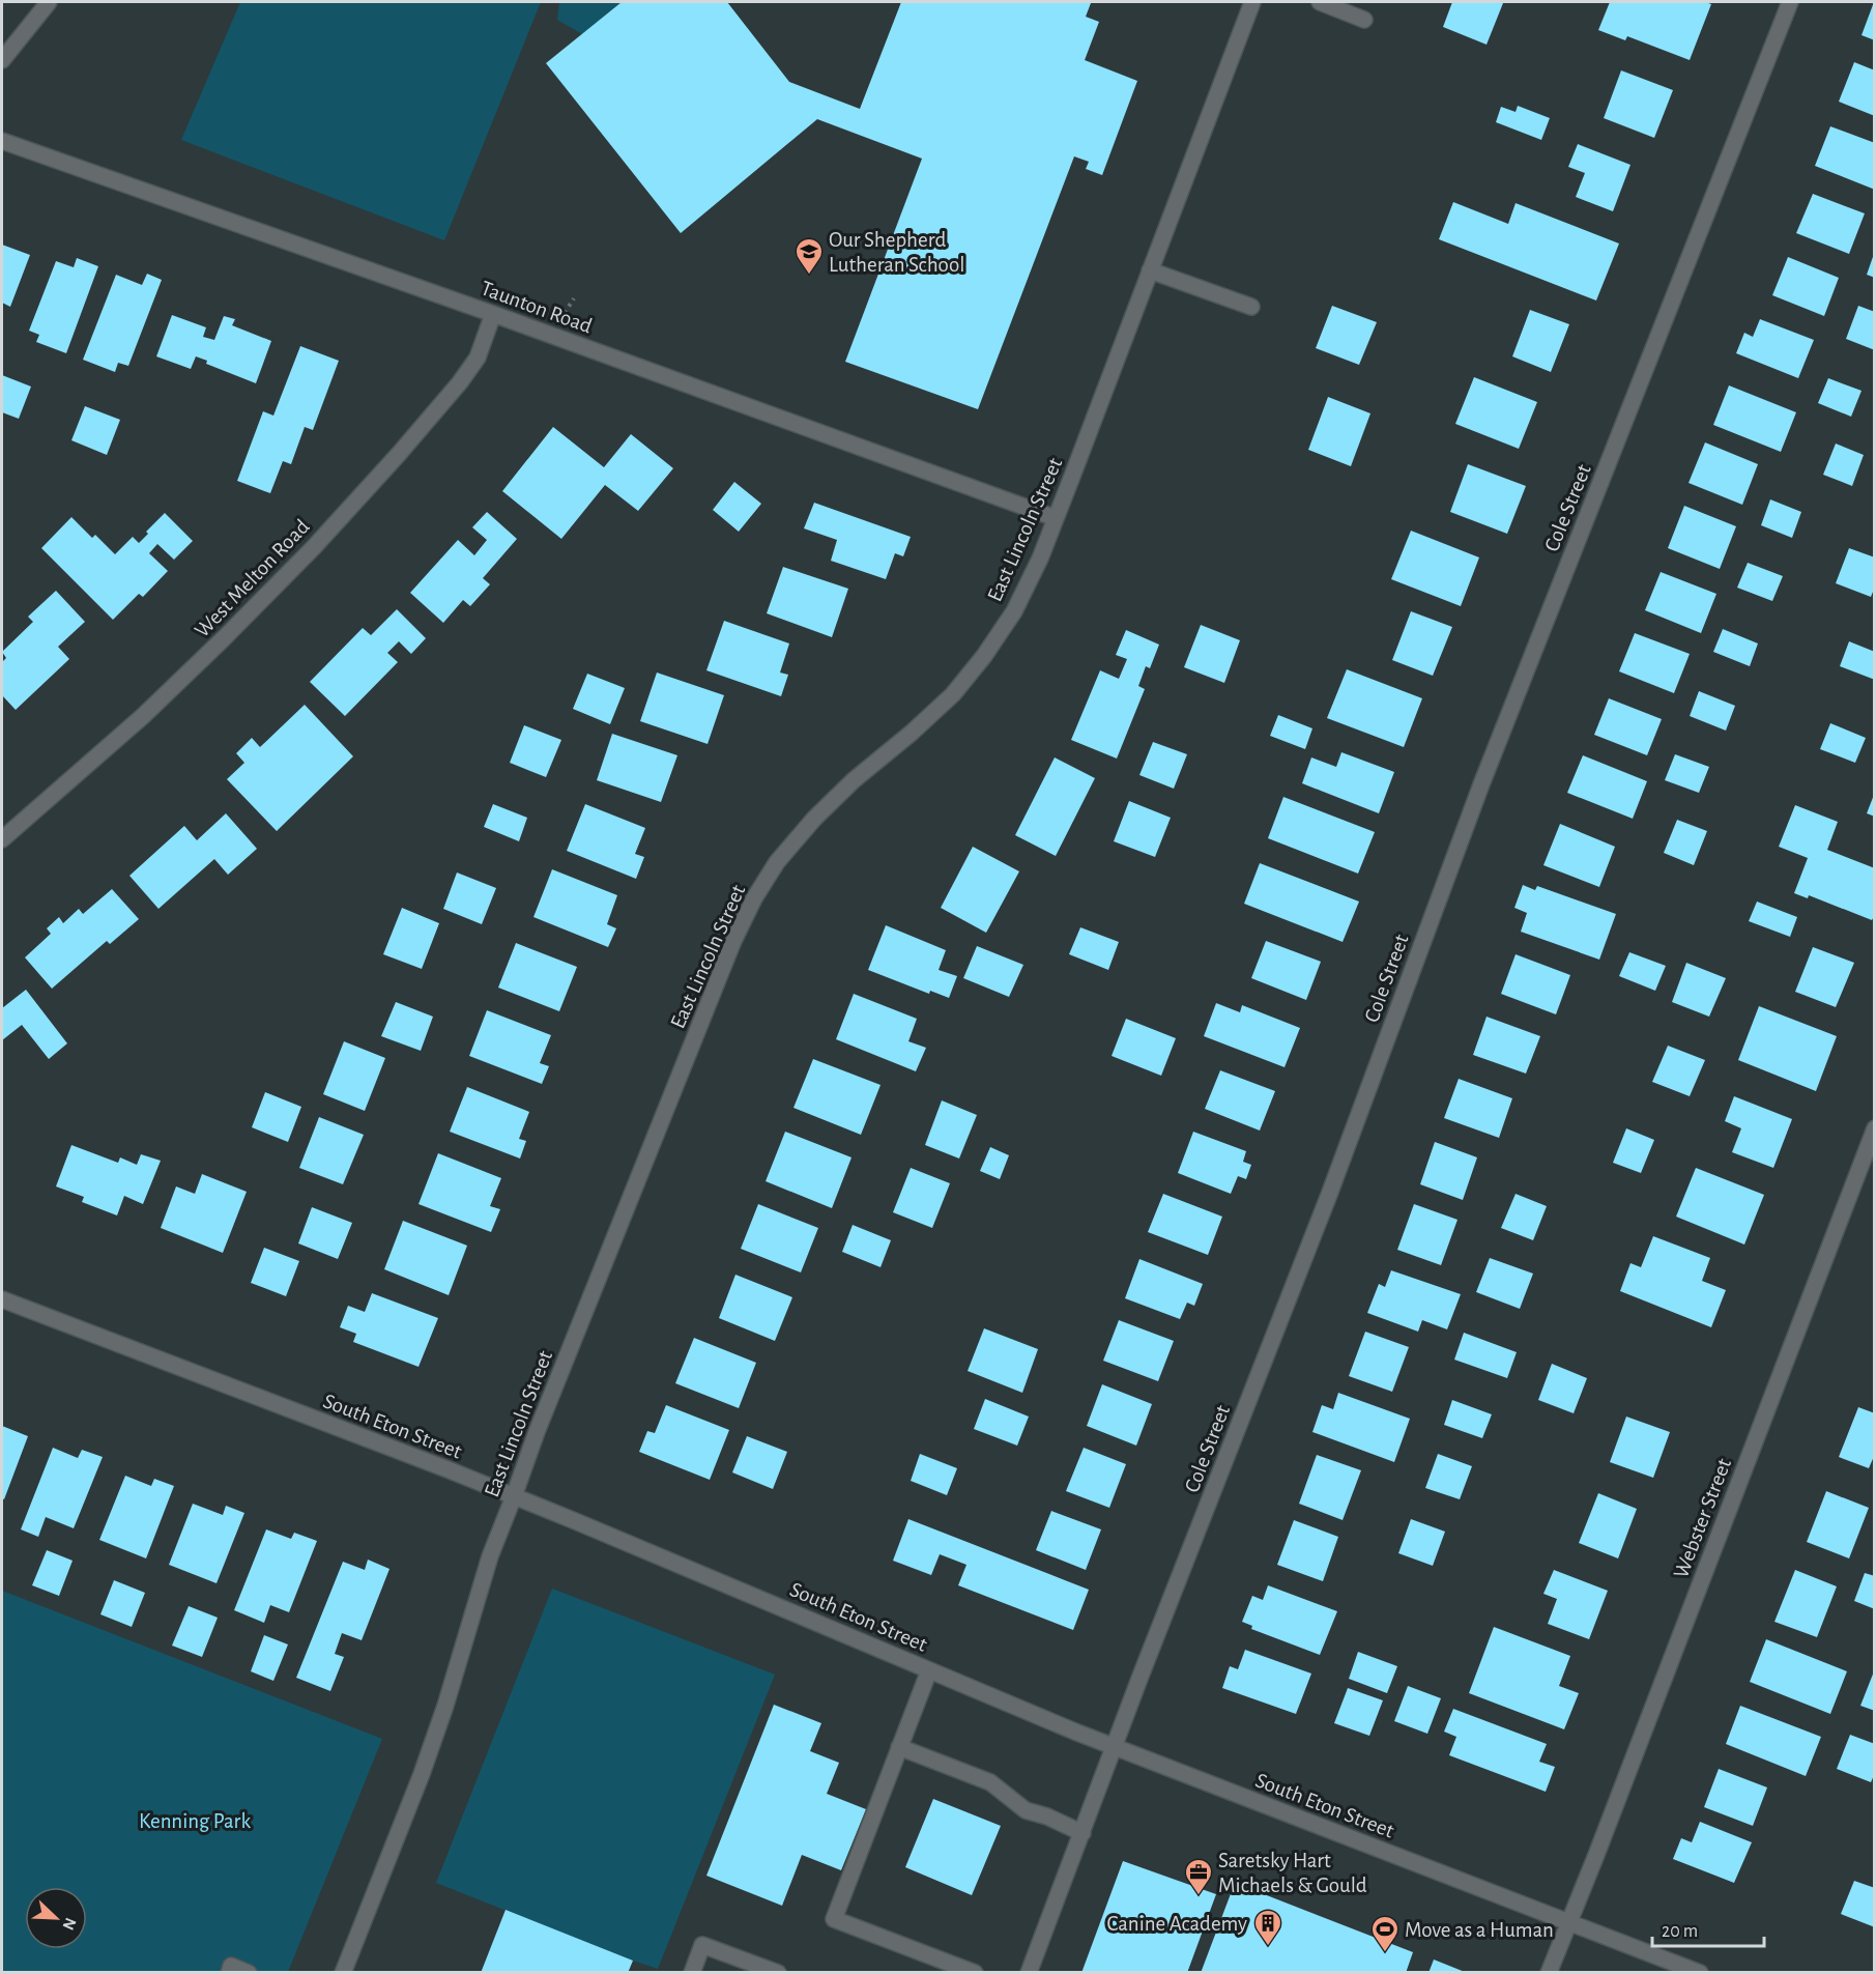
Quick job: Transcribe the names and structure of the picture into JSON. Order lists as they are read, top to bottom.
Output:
{
  "streets": {
    "street": [
      "Taunton Road",
      "Cole Street",
      "East Lincoln Street",
      "West Melton Road",
      "South Eton Street",
      "Webster Street"
    ]
  },
  "crossings": [
    ["Taunton Road", "East Lincoln Street"],
    ["Taunton Road", "West Melton Road"],
    ["Cole Street", "South Eton Street"],
    ["East Lincoln Street", "South Eton Street"],
    ["South Eton Street", "Webster Street"]
  ],
  "parks": ["Kenning Park"],
  "places": {
    "school or university": ["Our Shepherd Lutheran School"],
    "office": ["Saretsky Hart Michaels & Gould"],
    "building": ["Canine Academy"],
    "sports": ["Move as a Human"]
  },
  "scale_bar": "20 m",
  "north": "bottom right"
}
